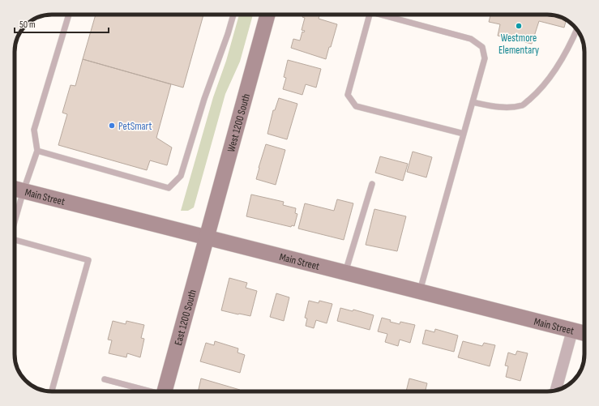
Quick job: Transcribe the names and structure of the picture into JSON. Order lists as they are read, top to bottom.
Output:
{
  "streets": {
    "street": ["West 1200 South", "Main Street", "East 1200 South"]
  },
  "crossings": [
    ["West 1200 South", "Main Street"],
    ["West 1200 South", "East 1200 South"],
    ["Main Street", "East 1200 South"]
  ],
  "places": ["Westmore Elementary", "PetSmart"],
  "scale_bar": "50 m"
}
